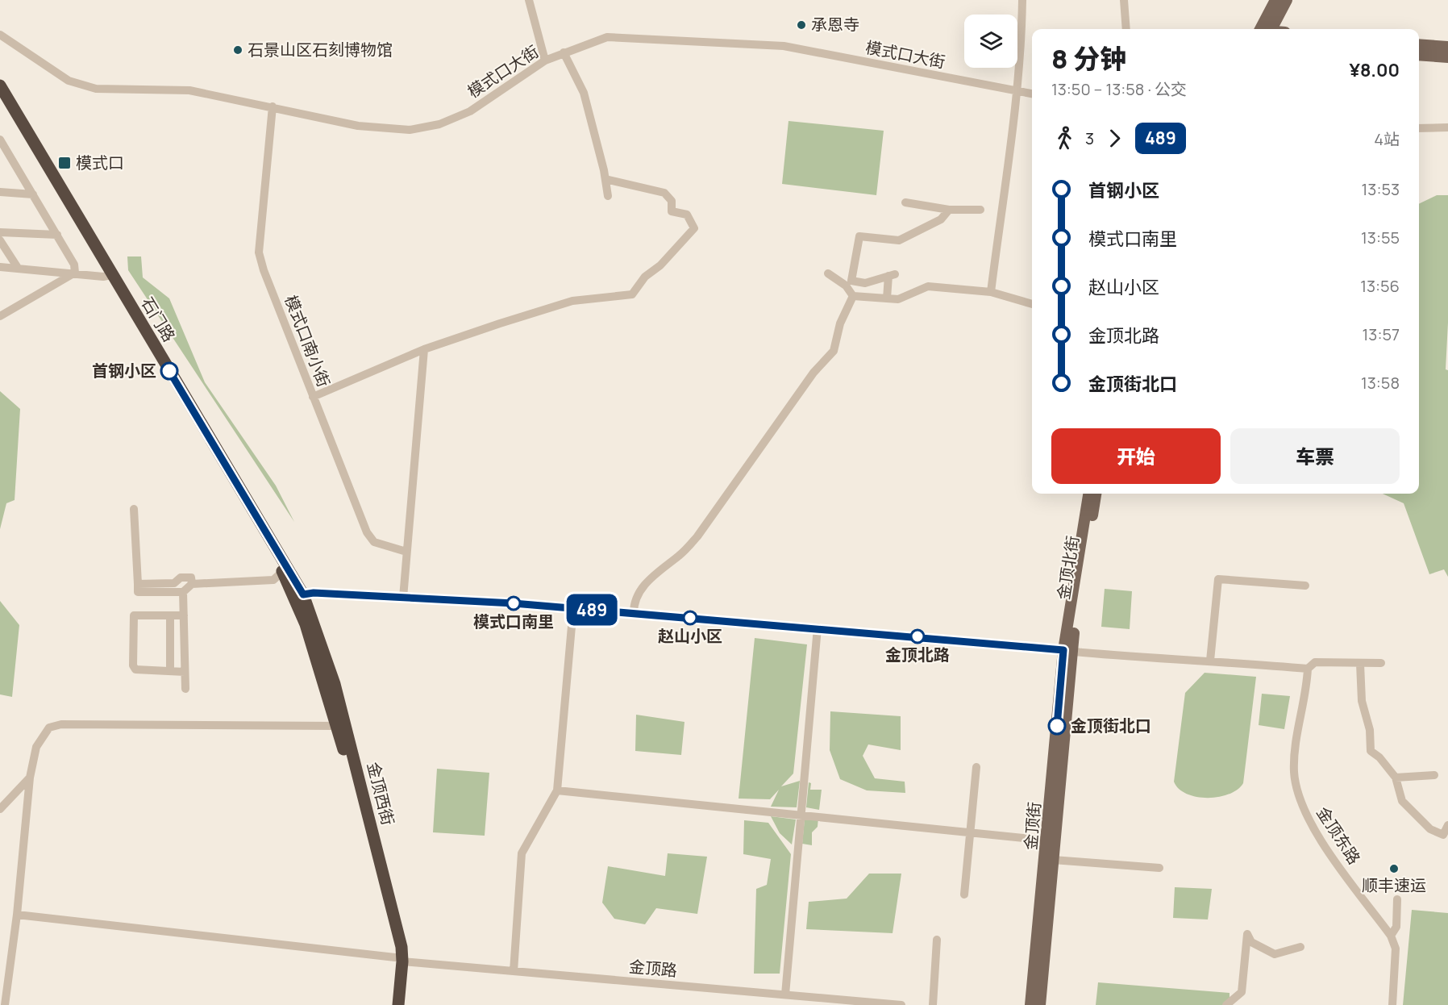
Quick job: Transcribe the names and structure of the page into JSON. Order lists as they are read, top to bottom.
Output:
{
  "streets": {
    "highway": ["石门路", "金顶西街"],
    "main road": ["金顶北街", "金顶街"],
    "street": [
      "模式口大街",
      "模式口南小街",
      "金顶东路",
      "金顶路"
    ]
  },
  "crossings": [
    ["模式口大街", "模式口南小街"],
    ["石门路", "金顶西街"],
    ["金顶北街", "金顶街"],
    ["金顶西街", "金顶路"]
  ],
  "places": {
    "other": [
      "承恩寺",
      "石景山区石刻博物馆",
      "首钢小区",
      "模式口南里",
      "赵山小区",
      "金顶北路",
      "金顶街北口",
      "顺丰速运"
    ],
    "transit": ["模式口"]
  },
  "lines": ["bus line 489"],
  "page": {
    "on_map": "489",
    "heading": ["8 分钟", "13:50 – 13:58 · 公交", "¥8.00"],
    "legs": ["3", "489", "4站"],
    "list": [
      {
        "name": "首钢小区",
        "value": "13:53"
      },
      {
        "name": "模式口南里",
        "value": "13:55"
      },
      {
        "name": "赵山小区",
        "value": "13:56"
      },
      {
        "name": "金顶北路",
        "value": "13:57"
      },
      {
        "name": "金顶街北口",
        "value": "13:58"
      }
    ],
    "buttons": ["开始", "车票"]
  }
}
